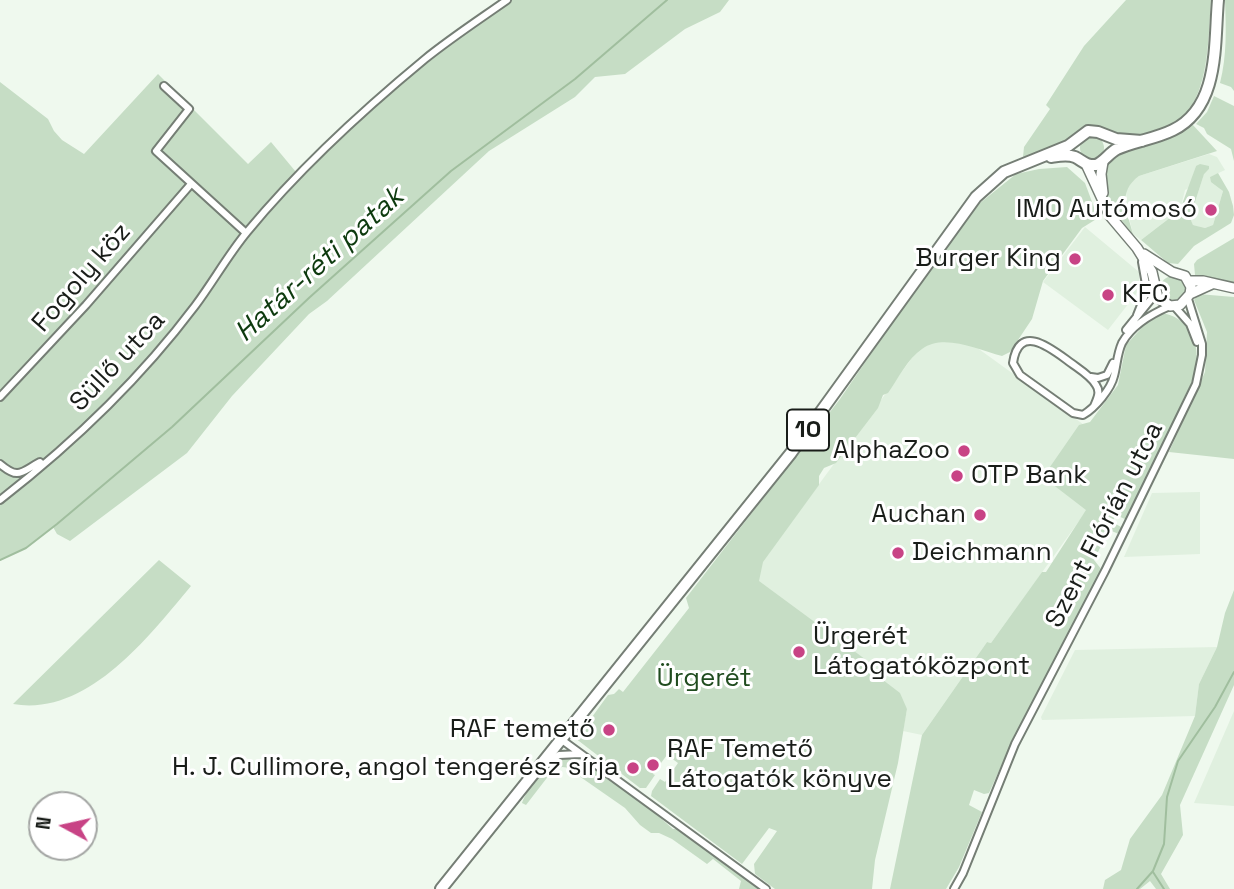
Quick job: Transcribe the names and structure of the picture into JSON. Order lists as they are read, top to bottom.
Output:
{
  "streets": {
    "main road": ["10"],
    "street": ["Fogoly köz", "Süllő utca", "Szent Flórián utca"]
  },
  "water": ["Határ-réti patak"],
  "parks": ["Ürgerét"],
  "places": [
    "IMO Autómosó",
    "Burger King",
    "KFC",
    "AlphaZoo",
    "OTP Bank",
    "Auchan",
    "Deichmann",
    "Ürgerét Látogatóközpont",
    "RAF temető",
    "RAF Temető Látogatók könyve",
    "H. J. Cullimore, angol tengerész sírja"
  ],
  "north": "left"
}
